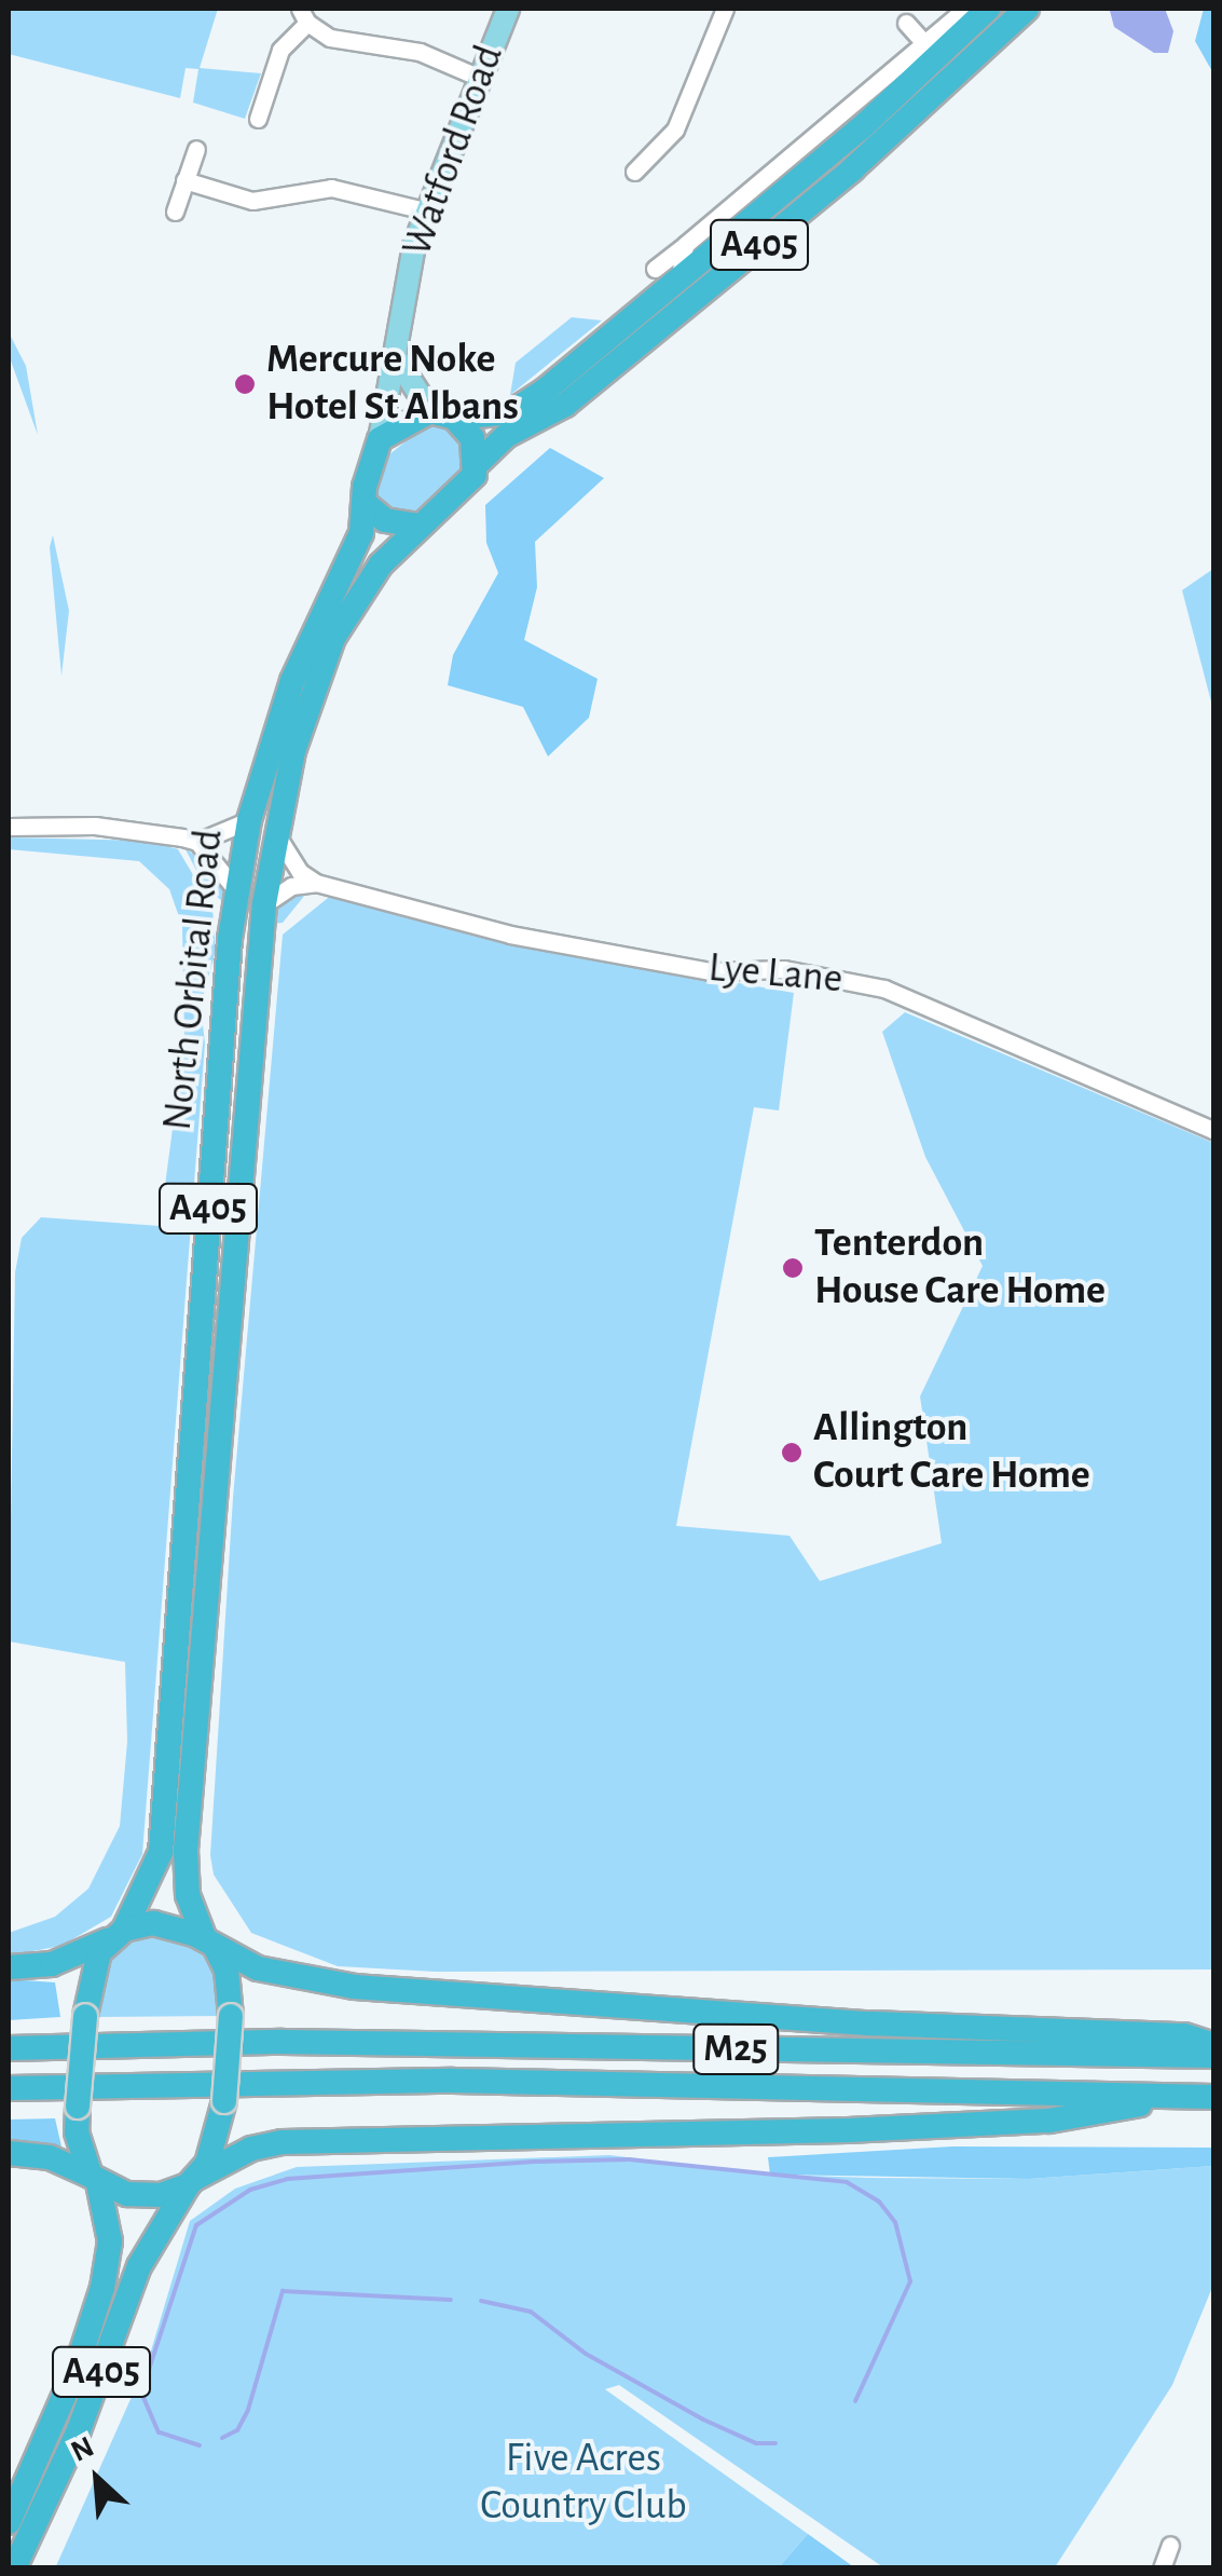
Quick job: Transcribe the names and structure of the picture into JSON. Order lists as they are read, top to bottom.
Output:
{
  "streets": {
    "highway": ["A405", "North Orbital Road", "M25"],
    "main road": ["Watford Road"],
    "street": ["Lye Lane"]
  },
  "crossings": [
    ["Watford Road", "A405"],
    ["Watford Road", "North Orbital Road"],
    ["A405", "North Orbital Road"],
    ["A405", "M25"],
    ["North Orbital Road", "M25"]
  ],
  "parks": ["Five Acres Country Club"],
  "places": ["Mercure Noke Hotel St Albans", "Tenterdon House Care Home", "Allington Court Care Home"],
  "north": "top left"
}
